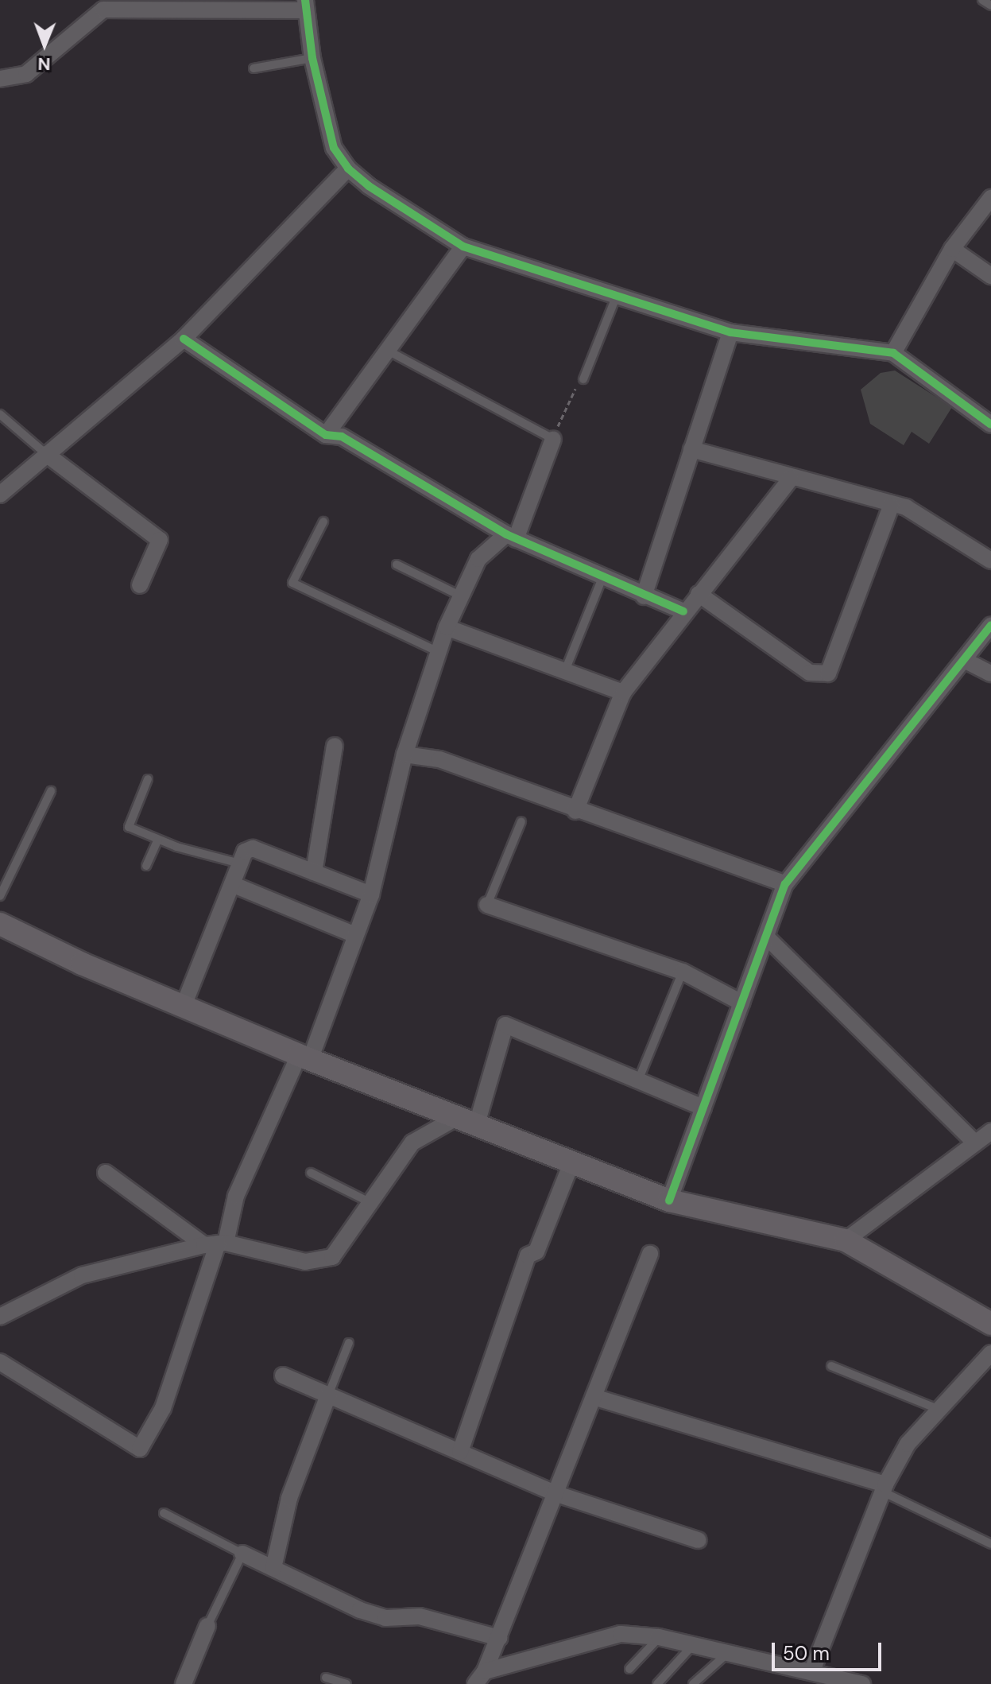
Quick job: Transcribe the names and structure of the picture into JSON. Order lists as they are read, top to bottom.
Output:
{
  "scale_bar": "50 m",
  "north": "bottom"
}
